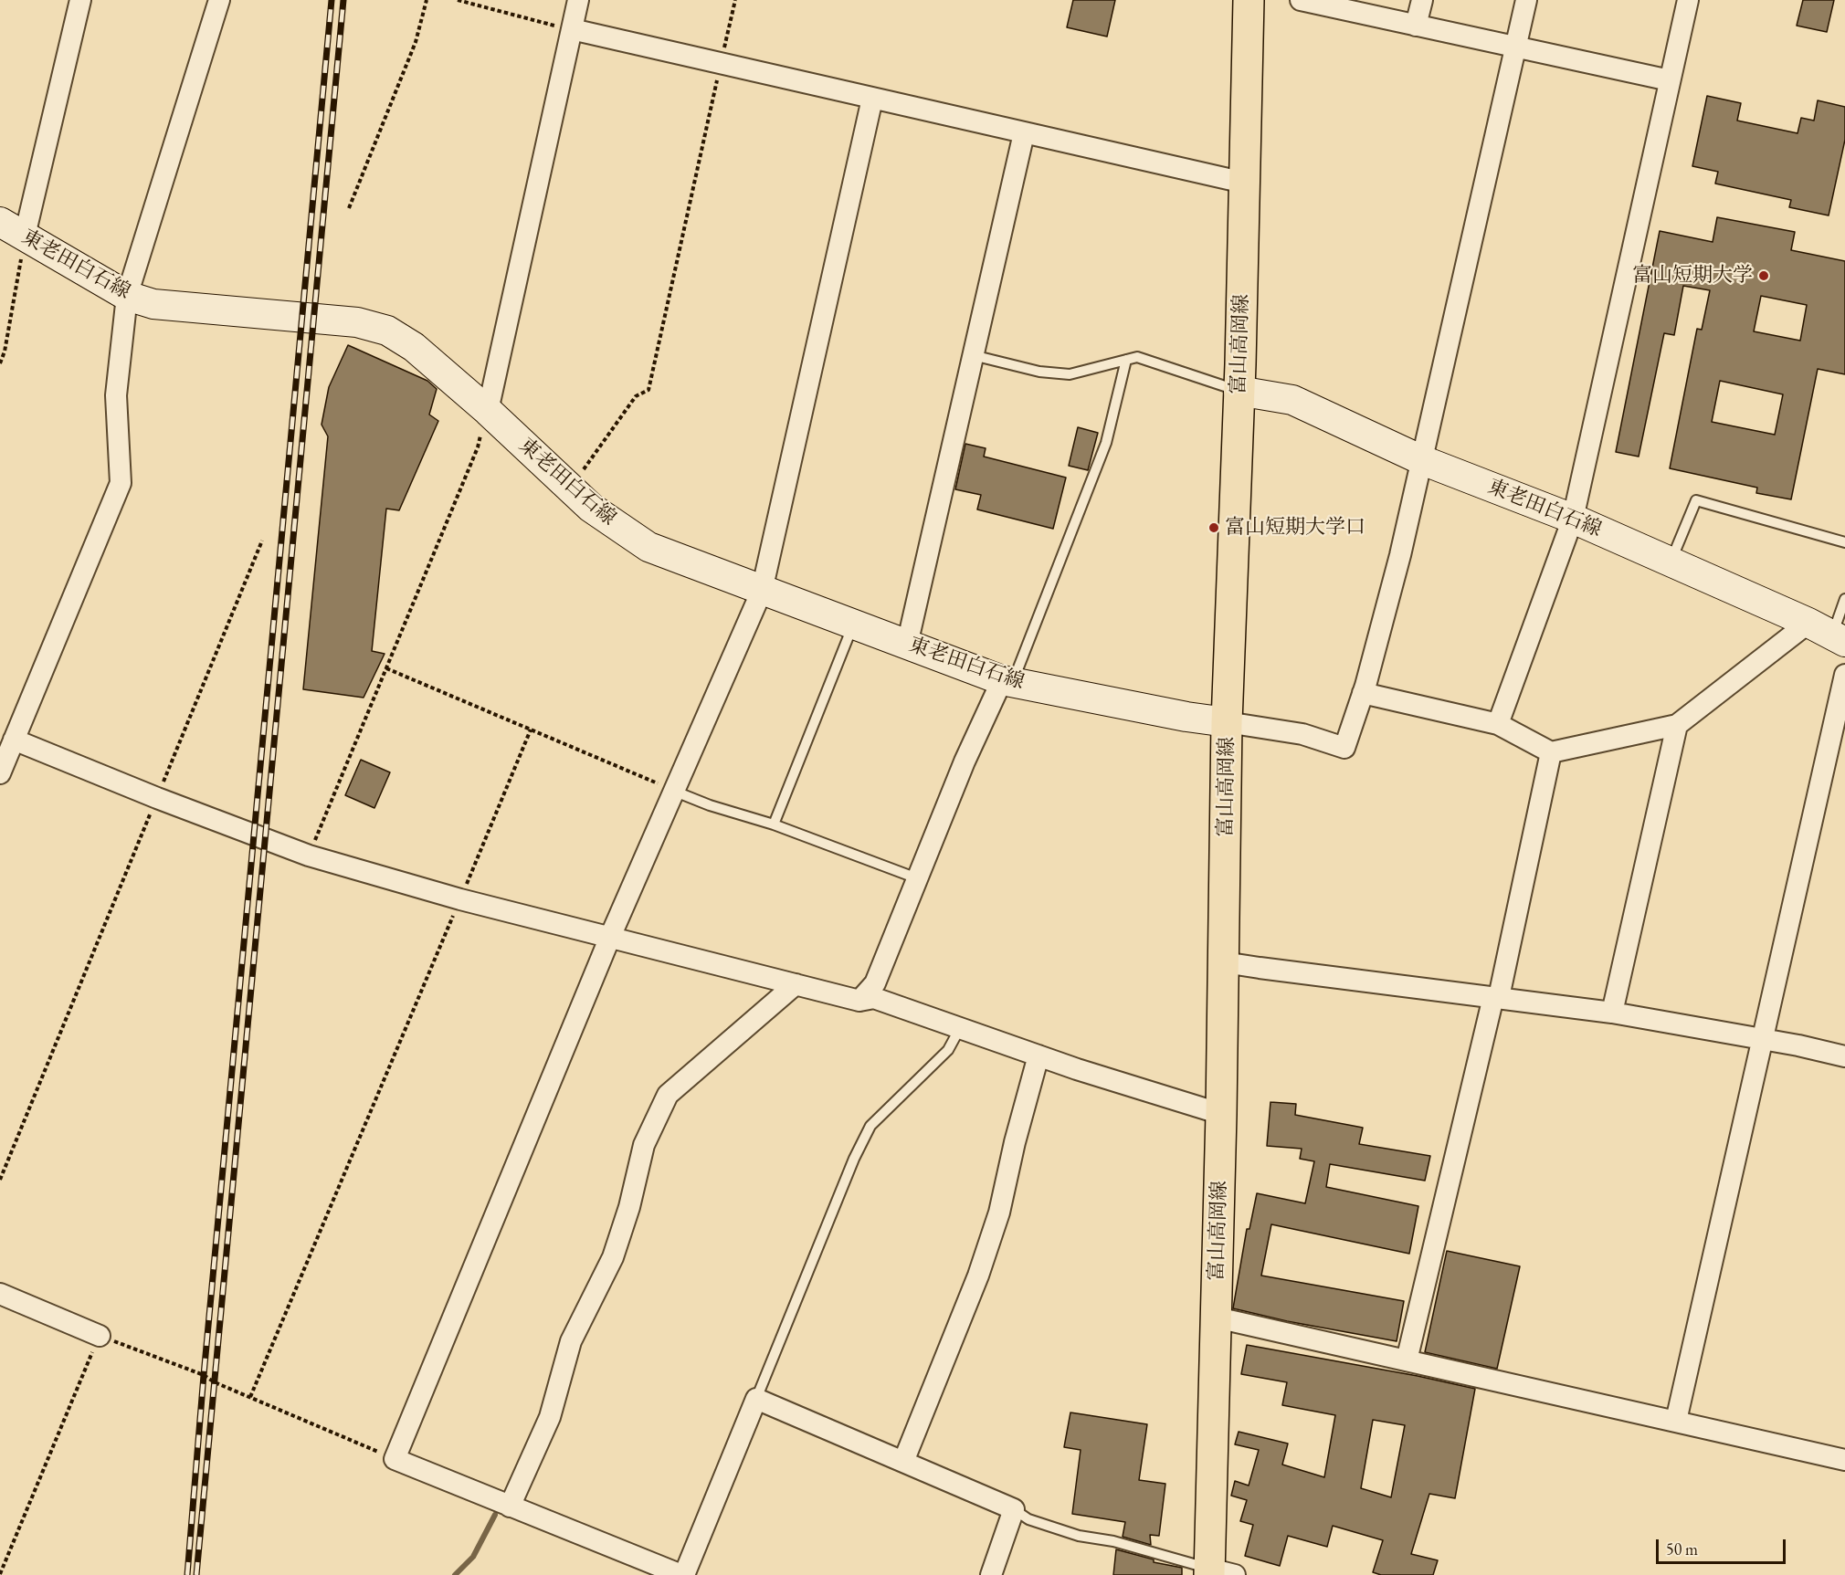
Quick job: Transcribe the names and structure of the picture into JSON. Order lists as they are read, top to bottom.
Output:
{
  "streets": {
    "main road": ["東老田白石線", "富山高岡線"]
  },
  "crossings": [
    ["東老田白石線", "富山高岡線"]
  ],
  "places": ["富山短期大学", "富山短期大学口"],
  "scale_bar": "50 m"
}
